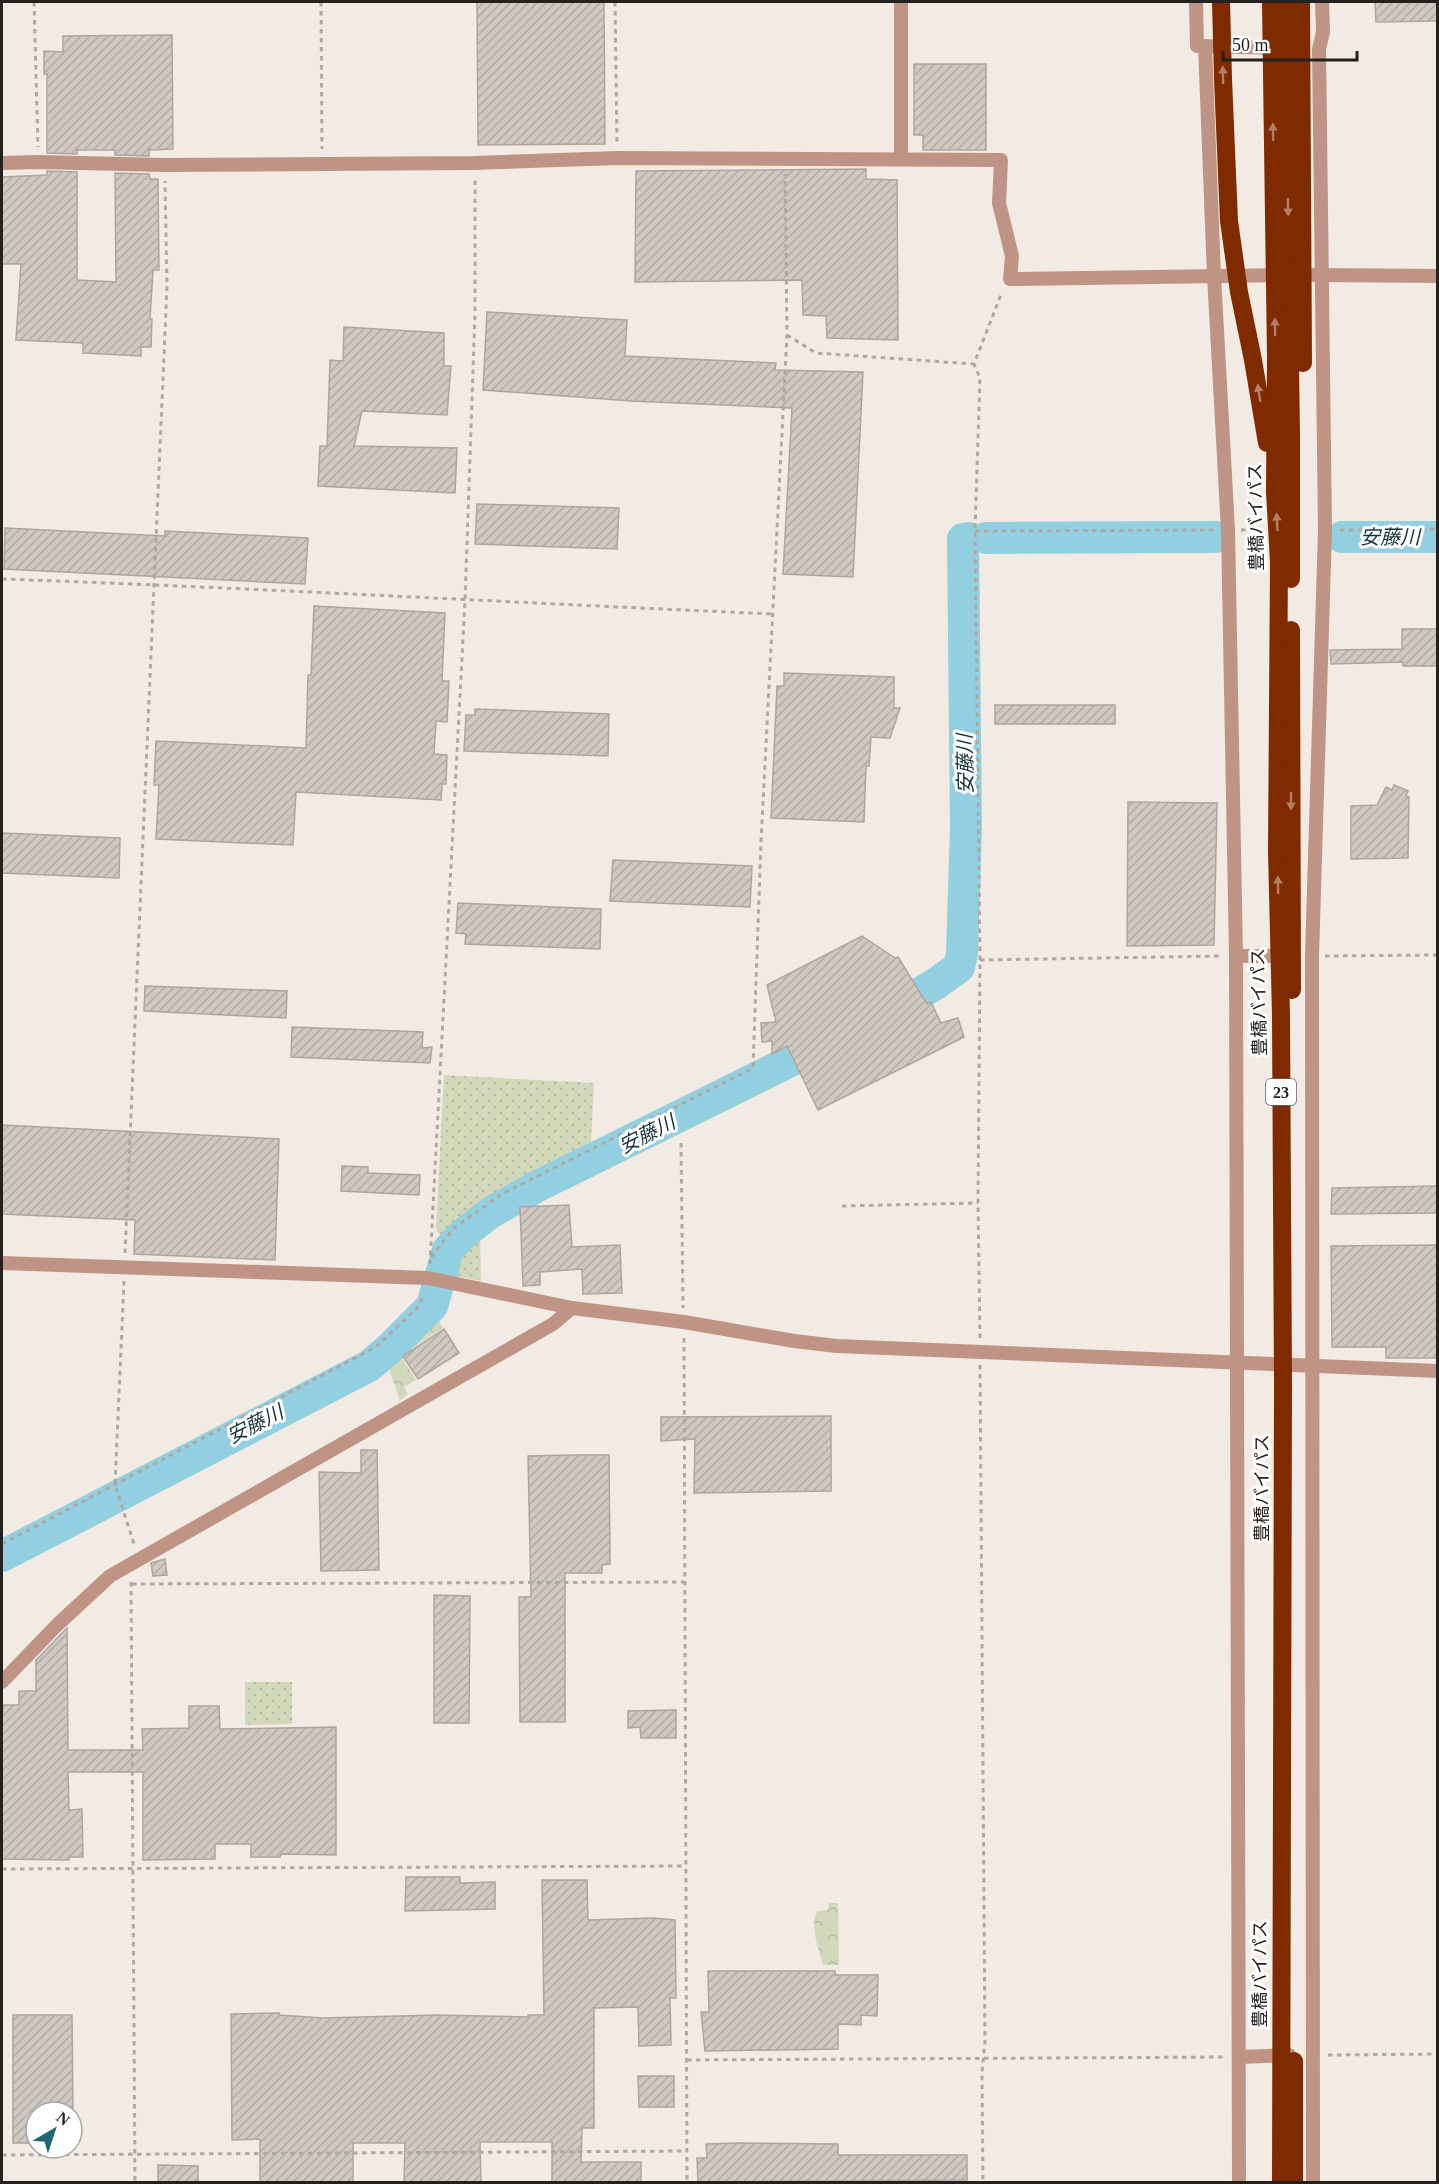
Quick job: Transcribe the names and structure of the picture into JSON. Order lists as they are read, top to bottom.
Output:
{
  "streets": {
    "highway": ["豊橋バイパス", "23"]
  },
  "water": ["安藤川"],
  "scale_bar": "50 m",
  "north": "top right"
}
